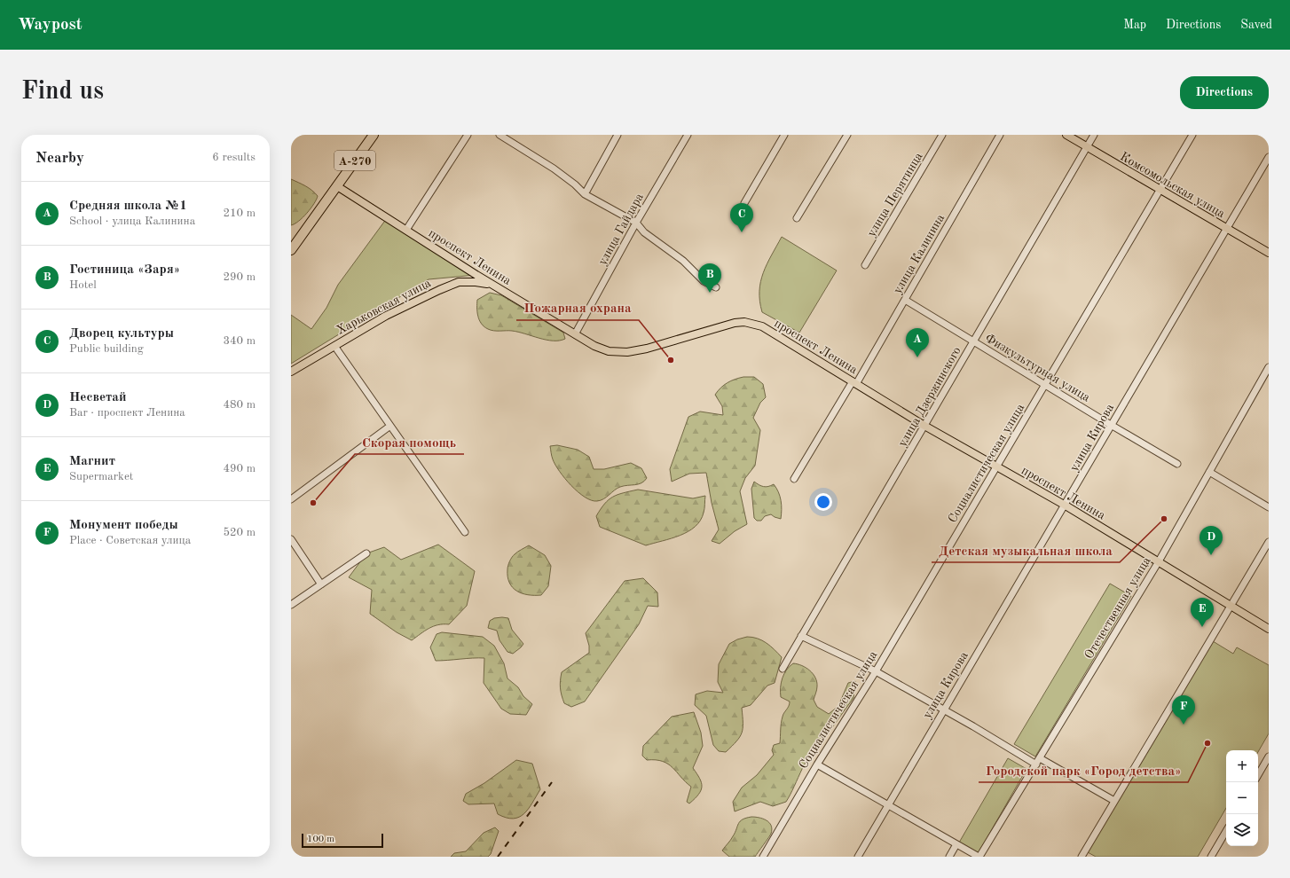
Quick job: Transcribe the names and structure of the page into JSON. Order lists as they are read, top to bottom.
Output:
{
  "streets": {
    "highway": ["А-270"],
    "main road": ["Комсомольская улица", "проспект Ленина", "Харьковская улица"],
    "street": [
      "улица Перятинца",
      "улица Гайдара",
      "улица Калинина",
      "Физкультурная улица",
      "улица Дзержинского",
      "улица Кирова",
      "Социалистическая улица",
      "Отечественная улица"
    ]
  },
  "crossings": [
    ["А-270", "проспект Ленина"],
    ["Комсомольская улица", "улица Дзержинского"],
    ["Комсомольская улица", "улица Кирова"],
    ["Комсомольская улица", "Социалистическая улица"],
    ["улица Гайдара", "проспект Ленина"],
    ["улица Калинина", "проспект Ленина"],
    ["улица Калинина", "Физкультурная улица"],
    ["проспект Ленина", "Харьковская улица"],
    ["проспект Ленина", "улица Дзержинского"],
    ["проспект Ленина", "улица Кирова"],
    ["проспект Ленина", "Социалистическая улица"],
    ["проспект Ленина", "Отечественная улица"],
    ["Физкультурная улица", "улица Дзержинского"],
    ["Физкультурная улица", "улица Кирова"],
    ["Физкультурная улица", "Социалистическая улица"]
  ],
  "places": [
    "Пожарная охрана",
    "Скорая помощь",
    "Детская музыкальная школа",
    "Городской парк «Город детства»"
  ],
  "scale_bar": "100 m",
  "page": {
    "header": "Waypost",
    "nav": ["Map", "Directions", "Saved"],
    "buttons": "Directions",
    "title": "Find us",
    "heading": ["Nearby", "6 results"],
    "list": [
      {
        "mark": "A",
        "name": "Средняя школа №1",
        "note": "School · улица Калинина",
        "value": "210 m"
      },
      {
        "mark": "B",
        "name": "Гостиница «Заря»",
        "note": "Hotel",
        "value": "290 m"
      },
      {
        "mark": "C",
        "name": "Дворец культуры",
        "note": "Public building",
        "value": "340 m"
      },
      {
        "mark": "D",
        "name": "Несветай",
        "note": "Bar · проспект Ленина",
        "value": "480 m"
      },
      {
        "mark": "E",
        "name": "Магнит",
        "note": "Supermarket",
        "value": "490 m"
      },
      {
        "mark": "F",
        "name": "Монумент победы",
        "note": "Place · Советская улица",
        "value": "520 m"
      }
    ],
    "pins": [
      "C",
      "B",
      "A",
      "D",
      "E",
      "F"
    ],
    "map_buttons": ["+", "−"],
    "scale": "100 m"
  }
}
